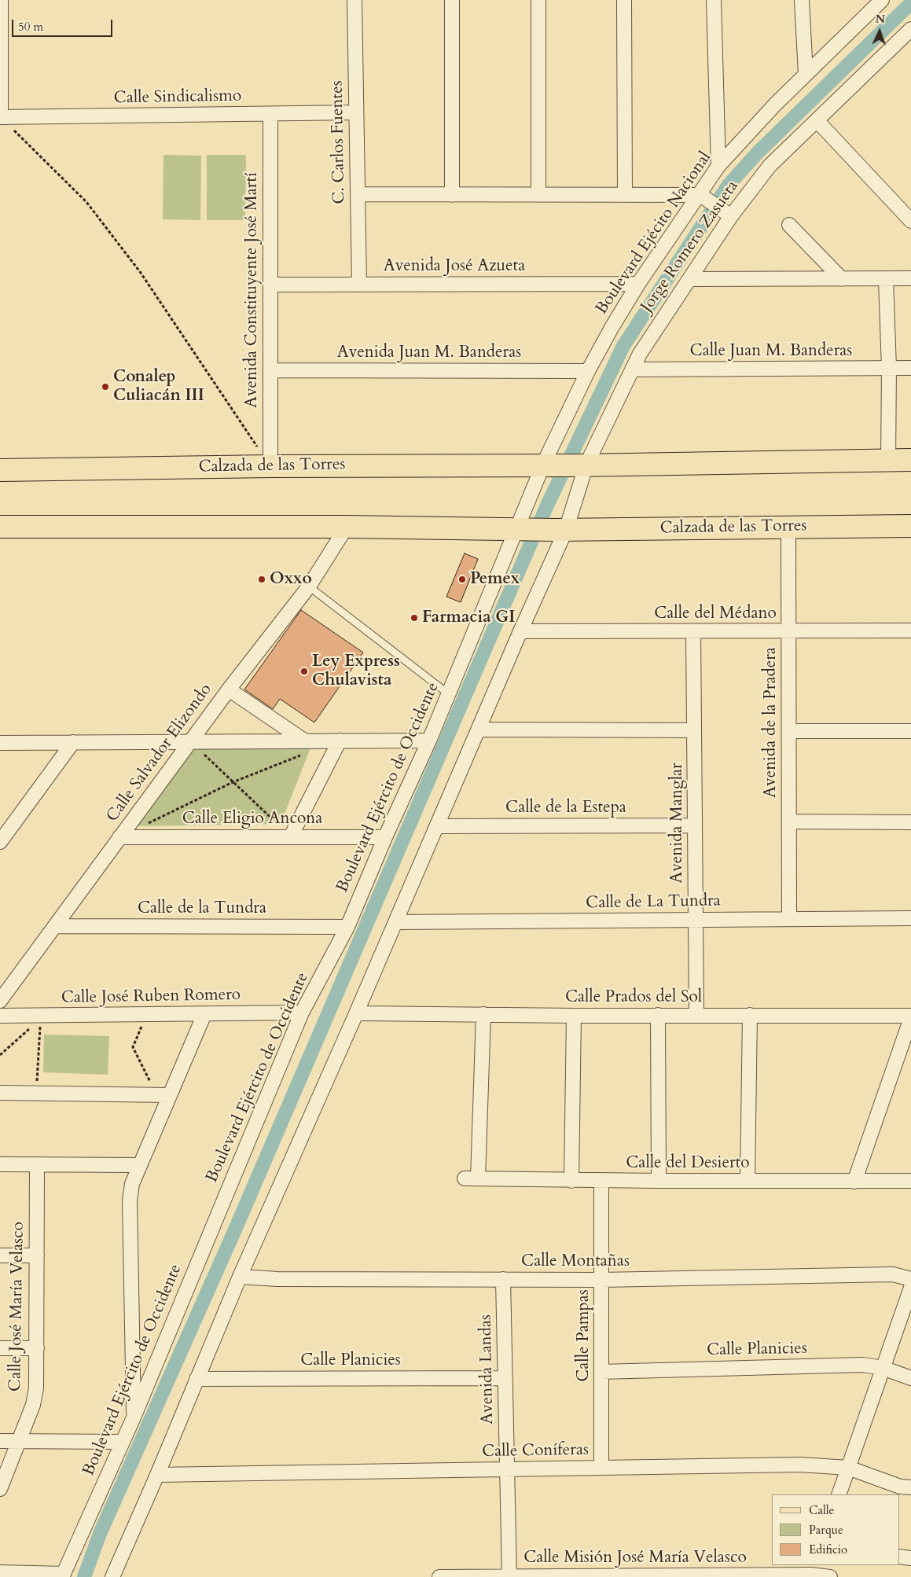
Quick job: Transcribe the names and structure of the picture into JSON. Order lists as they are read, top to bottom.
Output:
{
  "streets": {
    "main road": ["Calzada de las Torres"],
    "street": [
      "Calle Sindicalismo",
      "C. Carlos Fuentes",
      "Boulevard Ejécito Nacional",
      "Jorge Romero Zasueta",
      "Avenida José Azueta",
      "Avenida Constituyente José Martí",
      "Calle Juan M. Banderas",
      "Avenida Juan M. Banderas",
      "Calle del Médano",
      "Avenida de la Pradera",
      "Calle Salvador Elizondo",
      "Boulevard Ejército de Occidente",
      "Calle de la Estepa",
      "Calle Eligio Ancona",
      "Avenida Manglar",
      "Calle de La Tundra",
      "Calle de la Tundra",
      "Calle José Ruben Romero",
      "Calle Prados del Sol",
      "Calle del Desierto",
      "Calle Montañas",
      "Calle José María Velasco",
      "Calle Pampas",
      "Calle Planicies",
      "Avenida Landas",
      "Calle Coníferas",
      "Calle Misión José María Velasco"
    ]
  },
  "crossings": [
    ["Calle Sindicalismo", "C. Carlos Fuentes"],
    ["Calle Sindicalismo", "Avenida Constituyente José Martí"],
    ["C. Carlos Fuentes", "Avenida José Azueta"],
    ["Boulevard Ejécito Nacional", "Jorge Romero Zasueta"],
    ["Boulevard Ejécito Nacional", "Avenida José Azueta"],
    ["Boulevard Ejécito Nacional", "Avenida Juan M. Banderas"],
    ["Boulevard Ejécito Nacional", "Calzada de las Torres"],
    ["Boulevard Ejécito Nacional", "Boulevard Ejército de Occidente"],
    ["Jorge Romero Zasueta", "Calle Juan M. Banderas"],
    ["Jorge Romero Zasueta", "Calzada de las Torres"],
    ["Avenida José Azueta", "Avenida Constituyente José Martí"],
    ["Avenida Constituyente José Martí", "Avenida Juan M. Banderas"],
    ["Avenida Constituyente José Martí", "Calzada de las Torres"],
    ["Calzada de las Torres", "Avenida de la Pradera"],
    ["Calzada de las Torres", "Boulevard Ejército de Occidente"],
    ["Calle del Médano", "Avenida de la Pradera"],
    ["Calle del Médano", "Avenida Manglar"],
    ["Avenida de la Pradera", "Calle de La Tundra"],
    ["Calle Salvador Elizondo", "Calle Eligio Ancona"],
    ["Calle Salvador Elizondo", "Calle de la Tundra"],
    ["Boulevard Ejército de Occidente", "Calle Eligio Ancona"],
    ["Boulevard Ejército de Occidente", "Calle de la Tundra"],
    ["Boulevard Ejército de Occidente", "Calle José Ruben Romero"],
    ["Calle de la Estepa", "Avenida Manglar"],
    ["Avenida Manglar", "Calle de La Tundra"],
    ["Avenida Manglar", "Calle Prados del Sol"],
    ["Calle Prados del Sol", "Calle del Desierto"],
    ["Calle del Desierto", "Calle Pampas"],
    ["Calle Montañas", "Calle Pampas"],
    ["Calle Montañas", "Avenida Landas"],
    ["Calle Pampas", "Calle Planicies"],
    ["Calle Pampas", "Calle Coníferas"],
    ["Calle Planicies", "Avenida Landas"],
    ["Avenida Landas", "Calle Coníferas"],
    ["Avenida Landas", "Calle Misión José María Velasco"]
  ],
  "places": [
    "Conalep Culiacán III",
    "Oxxo",
    "Pemex",
    "Farmacia GI",
    "Ley Express Chulavista"
  ],
  "legend": ["Calle", "Parque", "Edificio"],
  "scale_bar": "50 m",
  "north": "top"
}
